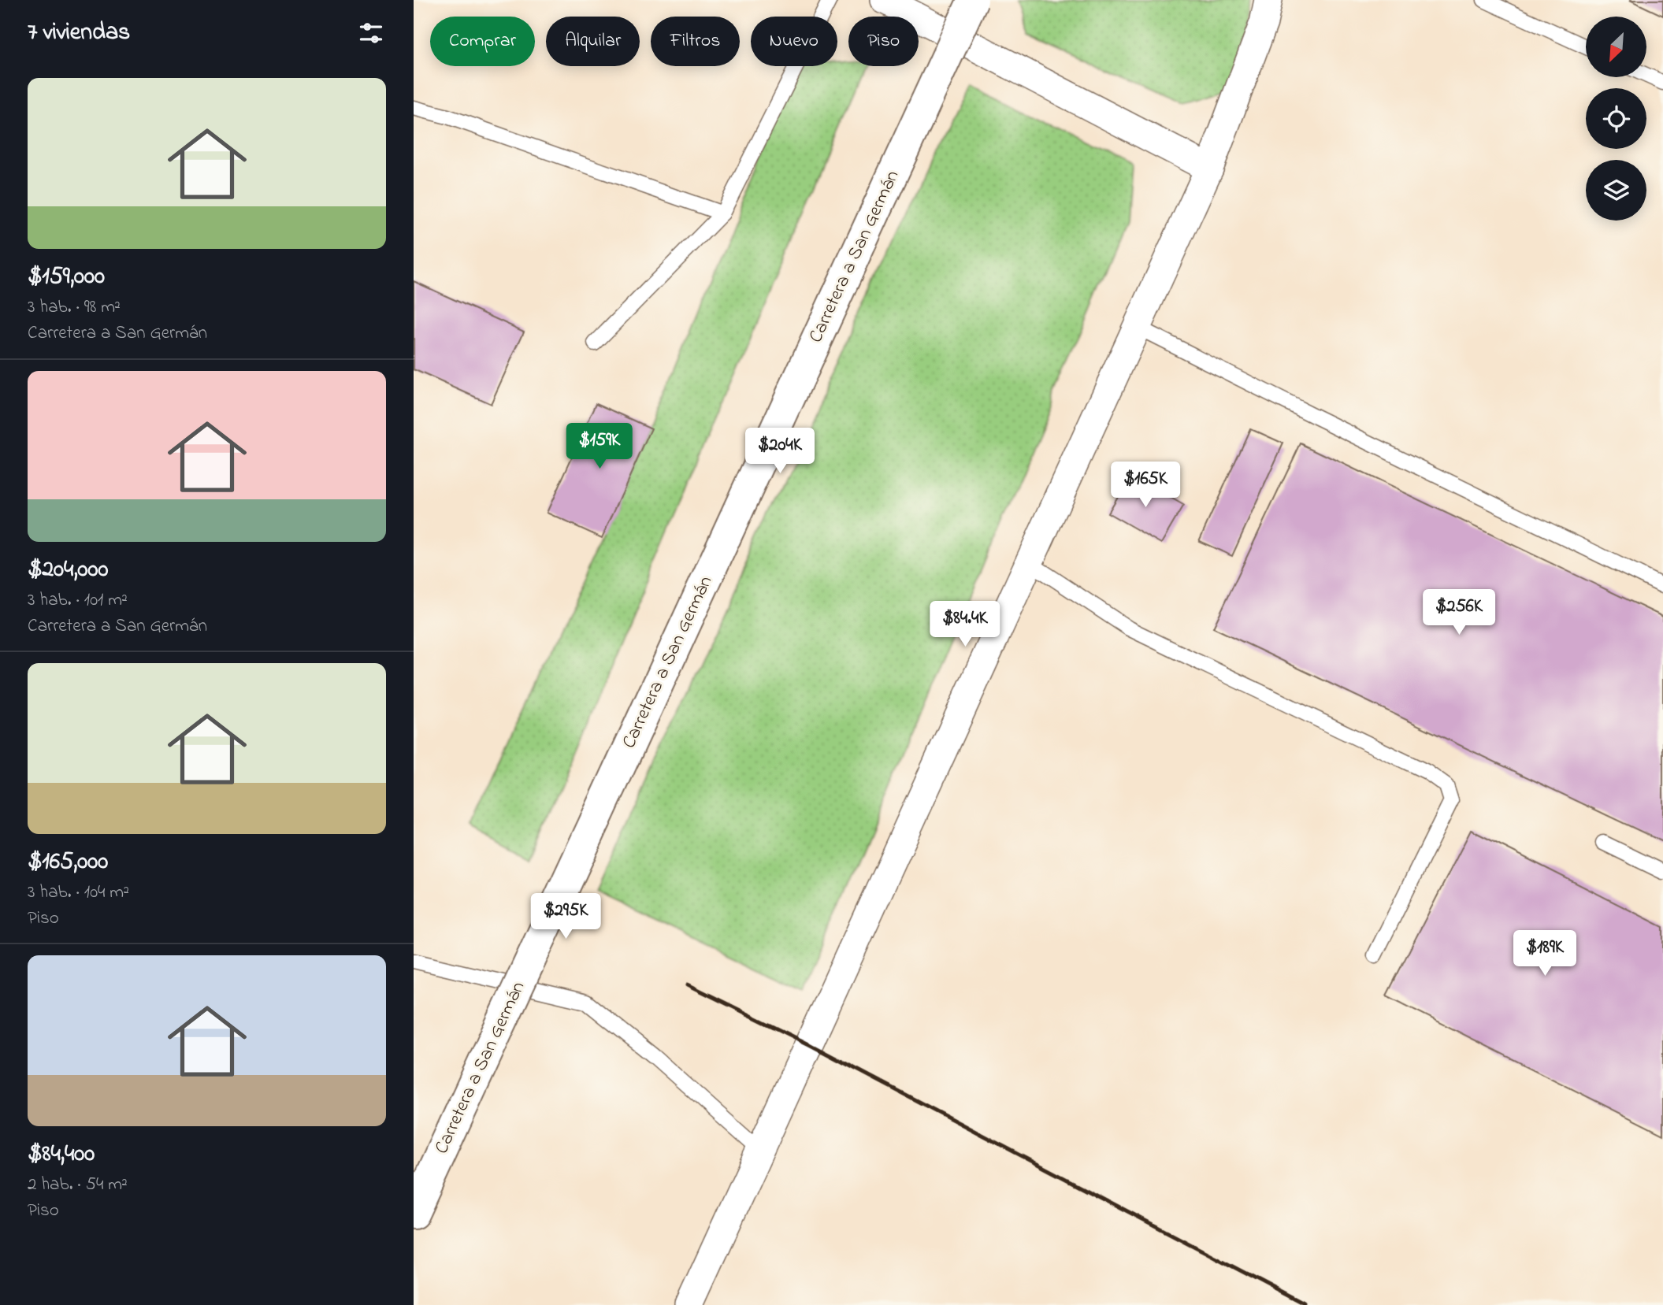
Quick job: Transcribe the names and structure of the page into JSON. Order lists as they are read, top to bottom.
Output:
{
  "streets": {
    "main road": ["Carretera a San Germán"]
  },
  "north": "bottom left",
  "page": {
    "heading": "7 viviendas",
    "chip": [
      "Comprar",
      "Alquilar",
      "Filtros",
      "Nuevo",
      "Piso"
    ],
    "list": [
      {
        "name": "$159,000",
        "note": "3 hab. · 98 m² · Carretera a San Germán"
      },
      {
        "name": "$204,000",
        "note": "3 hab. · 101 m² · Carretera a San Germán"
      },
      {
        "name": "$165,000",
        "note": "3 hab. · 104 m² · Piso"
      },
      {
        "name": "$84,400",
        "note": "2 hab. · 54 m² · Piso"
      }
    ],
    "price": [
      "$159K",
      "$204K",
      "$165K",
      "$256K",
      "$84.4K",
      "$295K",
      "$189K"
    ]
  }
}
